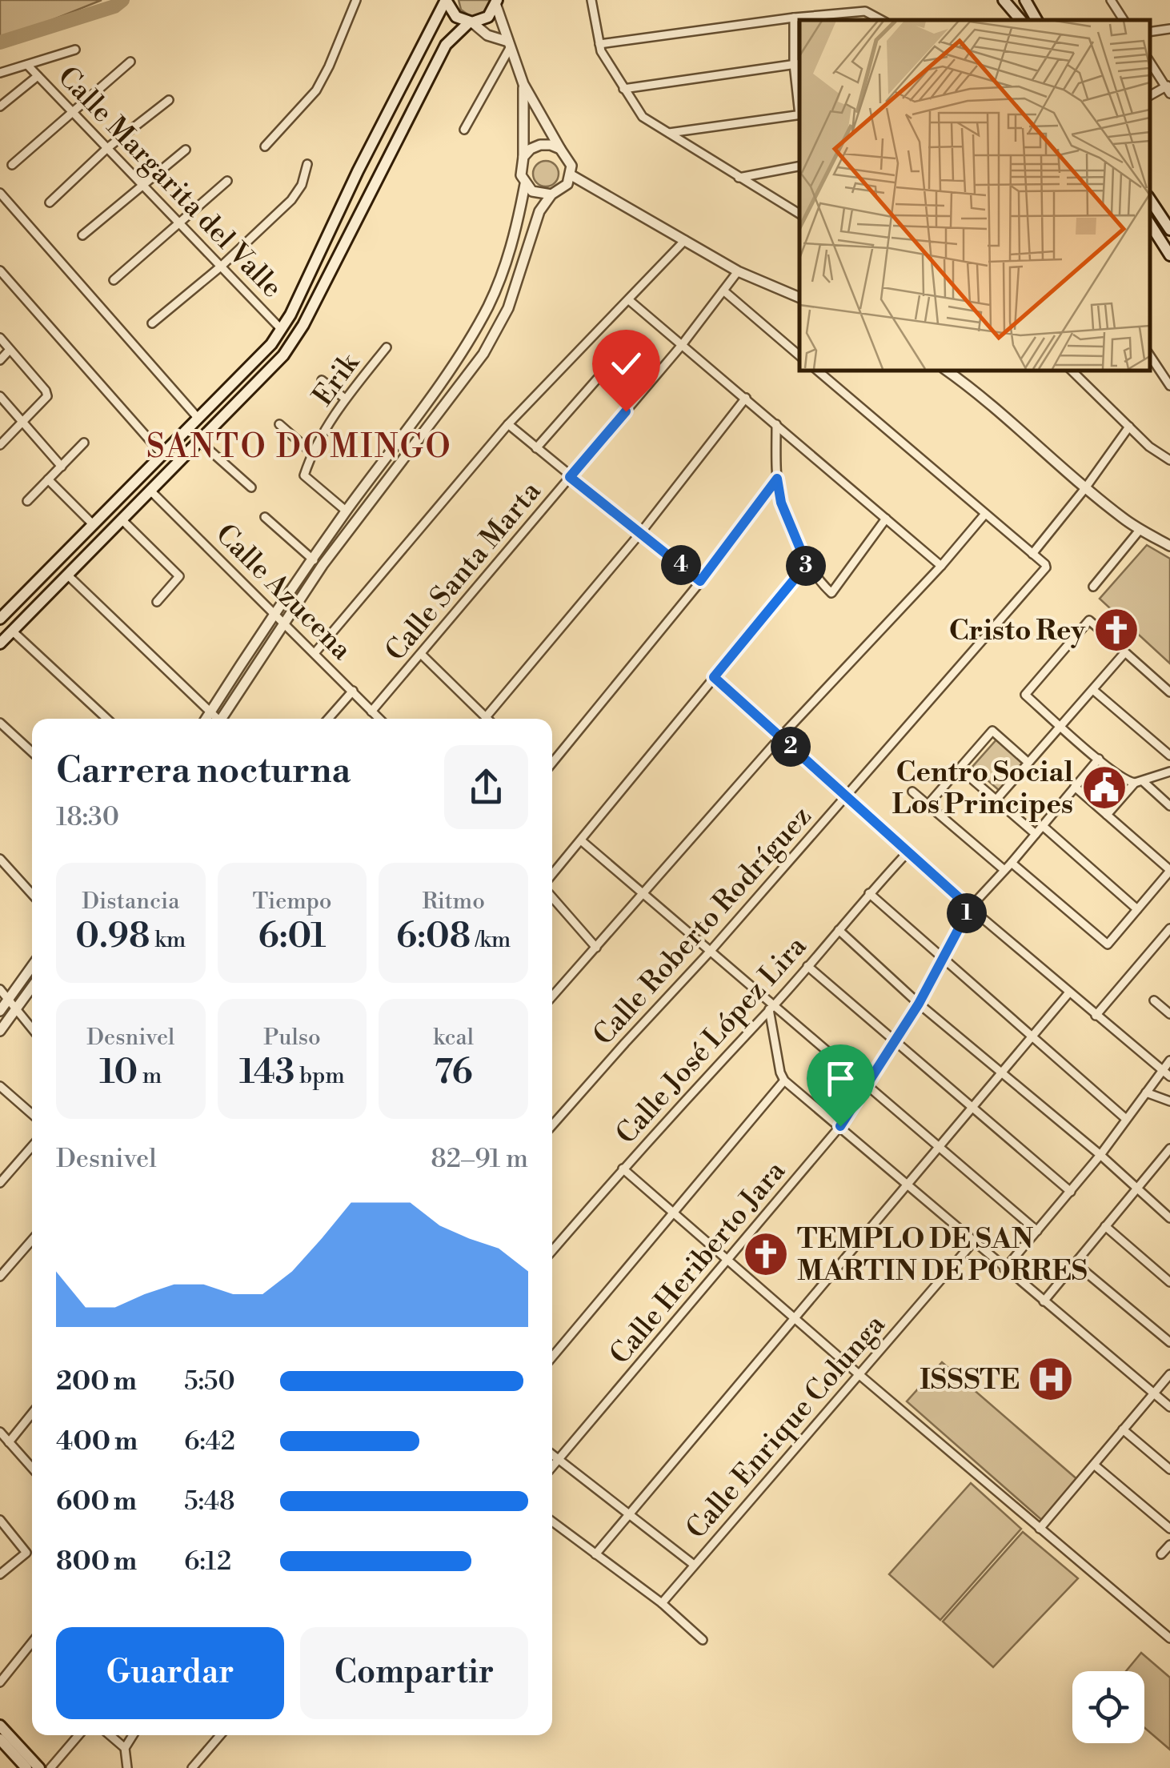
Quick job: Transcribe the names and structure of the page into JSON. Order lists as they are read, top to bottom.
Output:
{
  "streets": {
    "street": [
      "Calle Margarita del Valle",
      "Erik",
      "Calle Santa Marta",
      "Calle Azucena",
      "Calle Roberto Rodríguez",
      "Calle José López Lira",
      "Calle Heriberto Jara",
      "Calle Enrique Colunga"
    ]
  },
  "crossings": [
    ["Calle Santa Marta", "Calle Azucena"]
  ],
  "districts": ["SANTO DOMINGO"],
  "places": {
    "church": ["Cristo Rey", "TEMPLO DE SAN MARTIN DE PORRES"],
    "public building": ["Centro Social Los Principes"],
    "hospital": ["ISSSTE"]
  },
  "page": {
    "pins": [
      "4",
      "3",
      "2",
      "1"
    ],
    "heading": ["Carrera nocturna", "18:30"],
    "stats": [
      ["Distancia", "0.98 km"],
      ["Tiempo", "6:01"],
      ["Ritmo", "6:08 /km"],
      ["Desnivel", "10 m"],
      ["Pulso", "143 bpm"],
      ["kcal", "76"]
    ],
    "chart": ["Desnivel", "82–91 m"],
    "list": [
      {
        "name": "200 m",
        "note": "5:50"
      },
      {
        "name": "400 m",
        "note": "6:42"
      },
      {
        "name": "600 m",
        "note": "5:48"
      },
      {
        "name": "800 m",
        "note": "6:12"
      }
    ],
    "buttons": ["Guardar", "Compartir"]
  }
}
